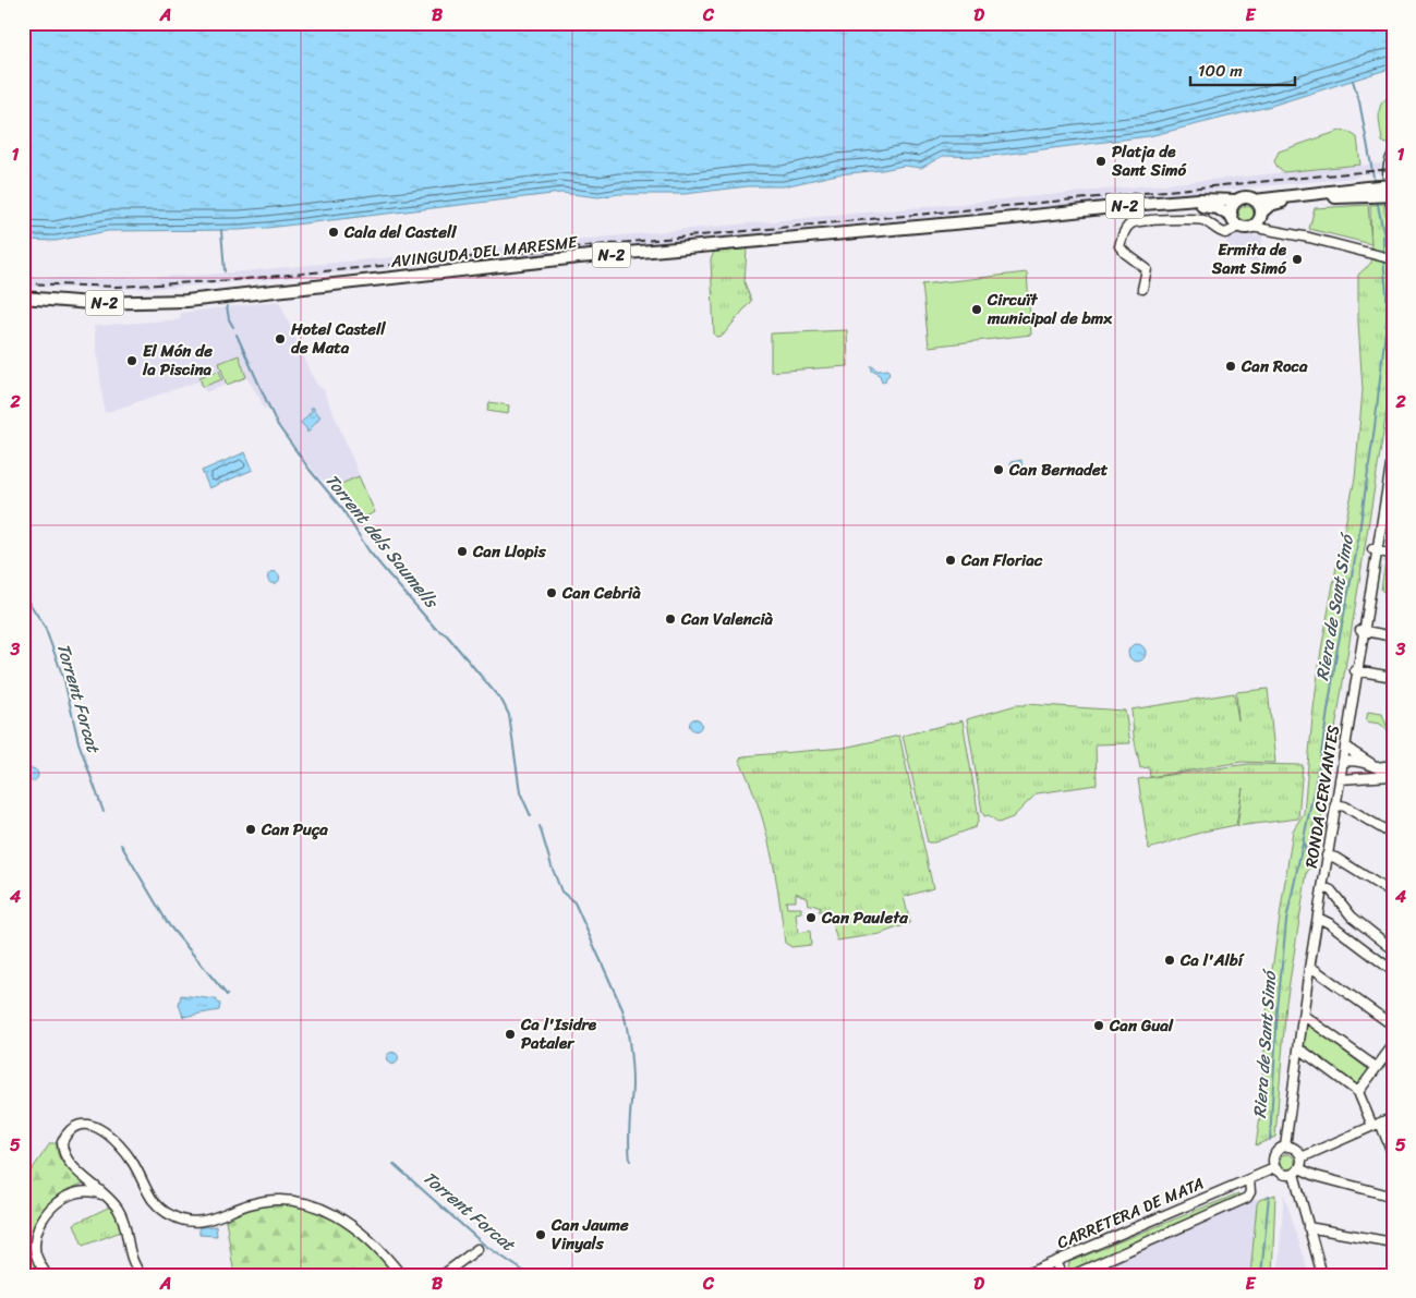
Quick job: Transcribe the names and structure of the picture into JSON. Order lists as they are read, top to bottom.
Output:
{
  "streets": {
    "main road": ["N-2", "AVINGUDA DEL MARESME"],
    "street": ["RONDA CERVANTES", "CARRETERA DE MATA"]
  },
  "crossings": [
    ["RONDA CERVANTES", "CARRETERA DE MATA"]
  ],
  "water": ["Torrent dels Saumells", "Riera de Sant Simó", "Torrent Forcat"],
  "places": [
    "Platja de Sant Simó",
    "Cala del Castell",
    "Ermita de Sant Simó",
    "Circuït municipal de bmx",
    "Hotel Castell de Mata",
    "El Món de la Piscina",
    "Can Roca",
    "Can Bernadet",
    "Can Llopis",
    "Can Floriac",
    "Can Cebrià",
    "Can Valencià",
    "Can Puça",
    "Can Pauleta",
    "Ca l'Albí",
    "Can Gual",
    "Ca l'Isidre Pataler",
    "Can Jaume Vinyals"
  ],
  "scale_bar": "100 m",
  "grid": {
    "columns": [
      "A",
      "B",
      "C",
      "D",
      "E"
    ],
    "rows": [
      "1",
      "2",
      "3",
      "4",
      "5"
    ]
  }
}
